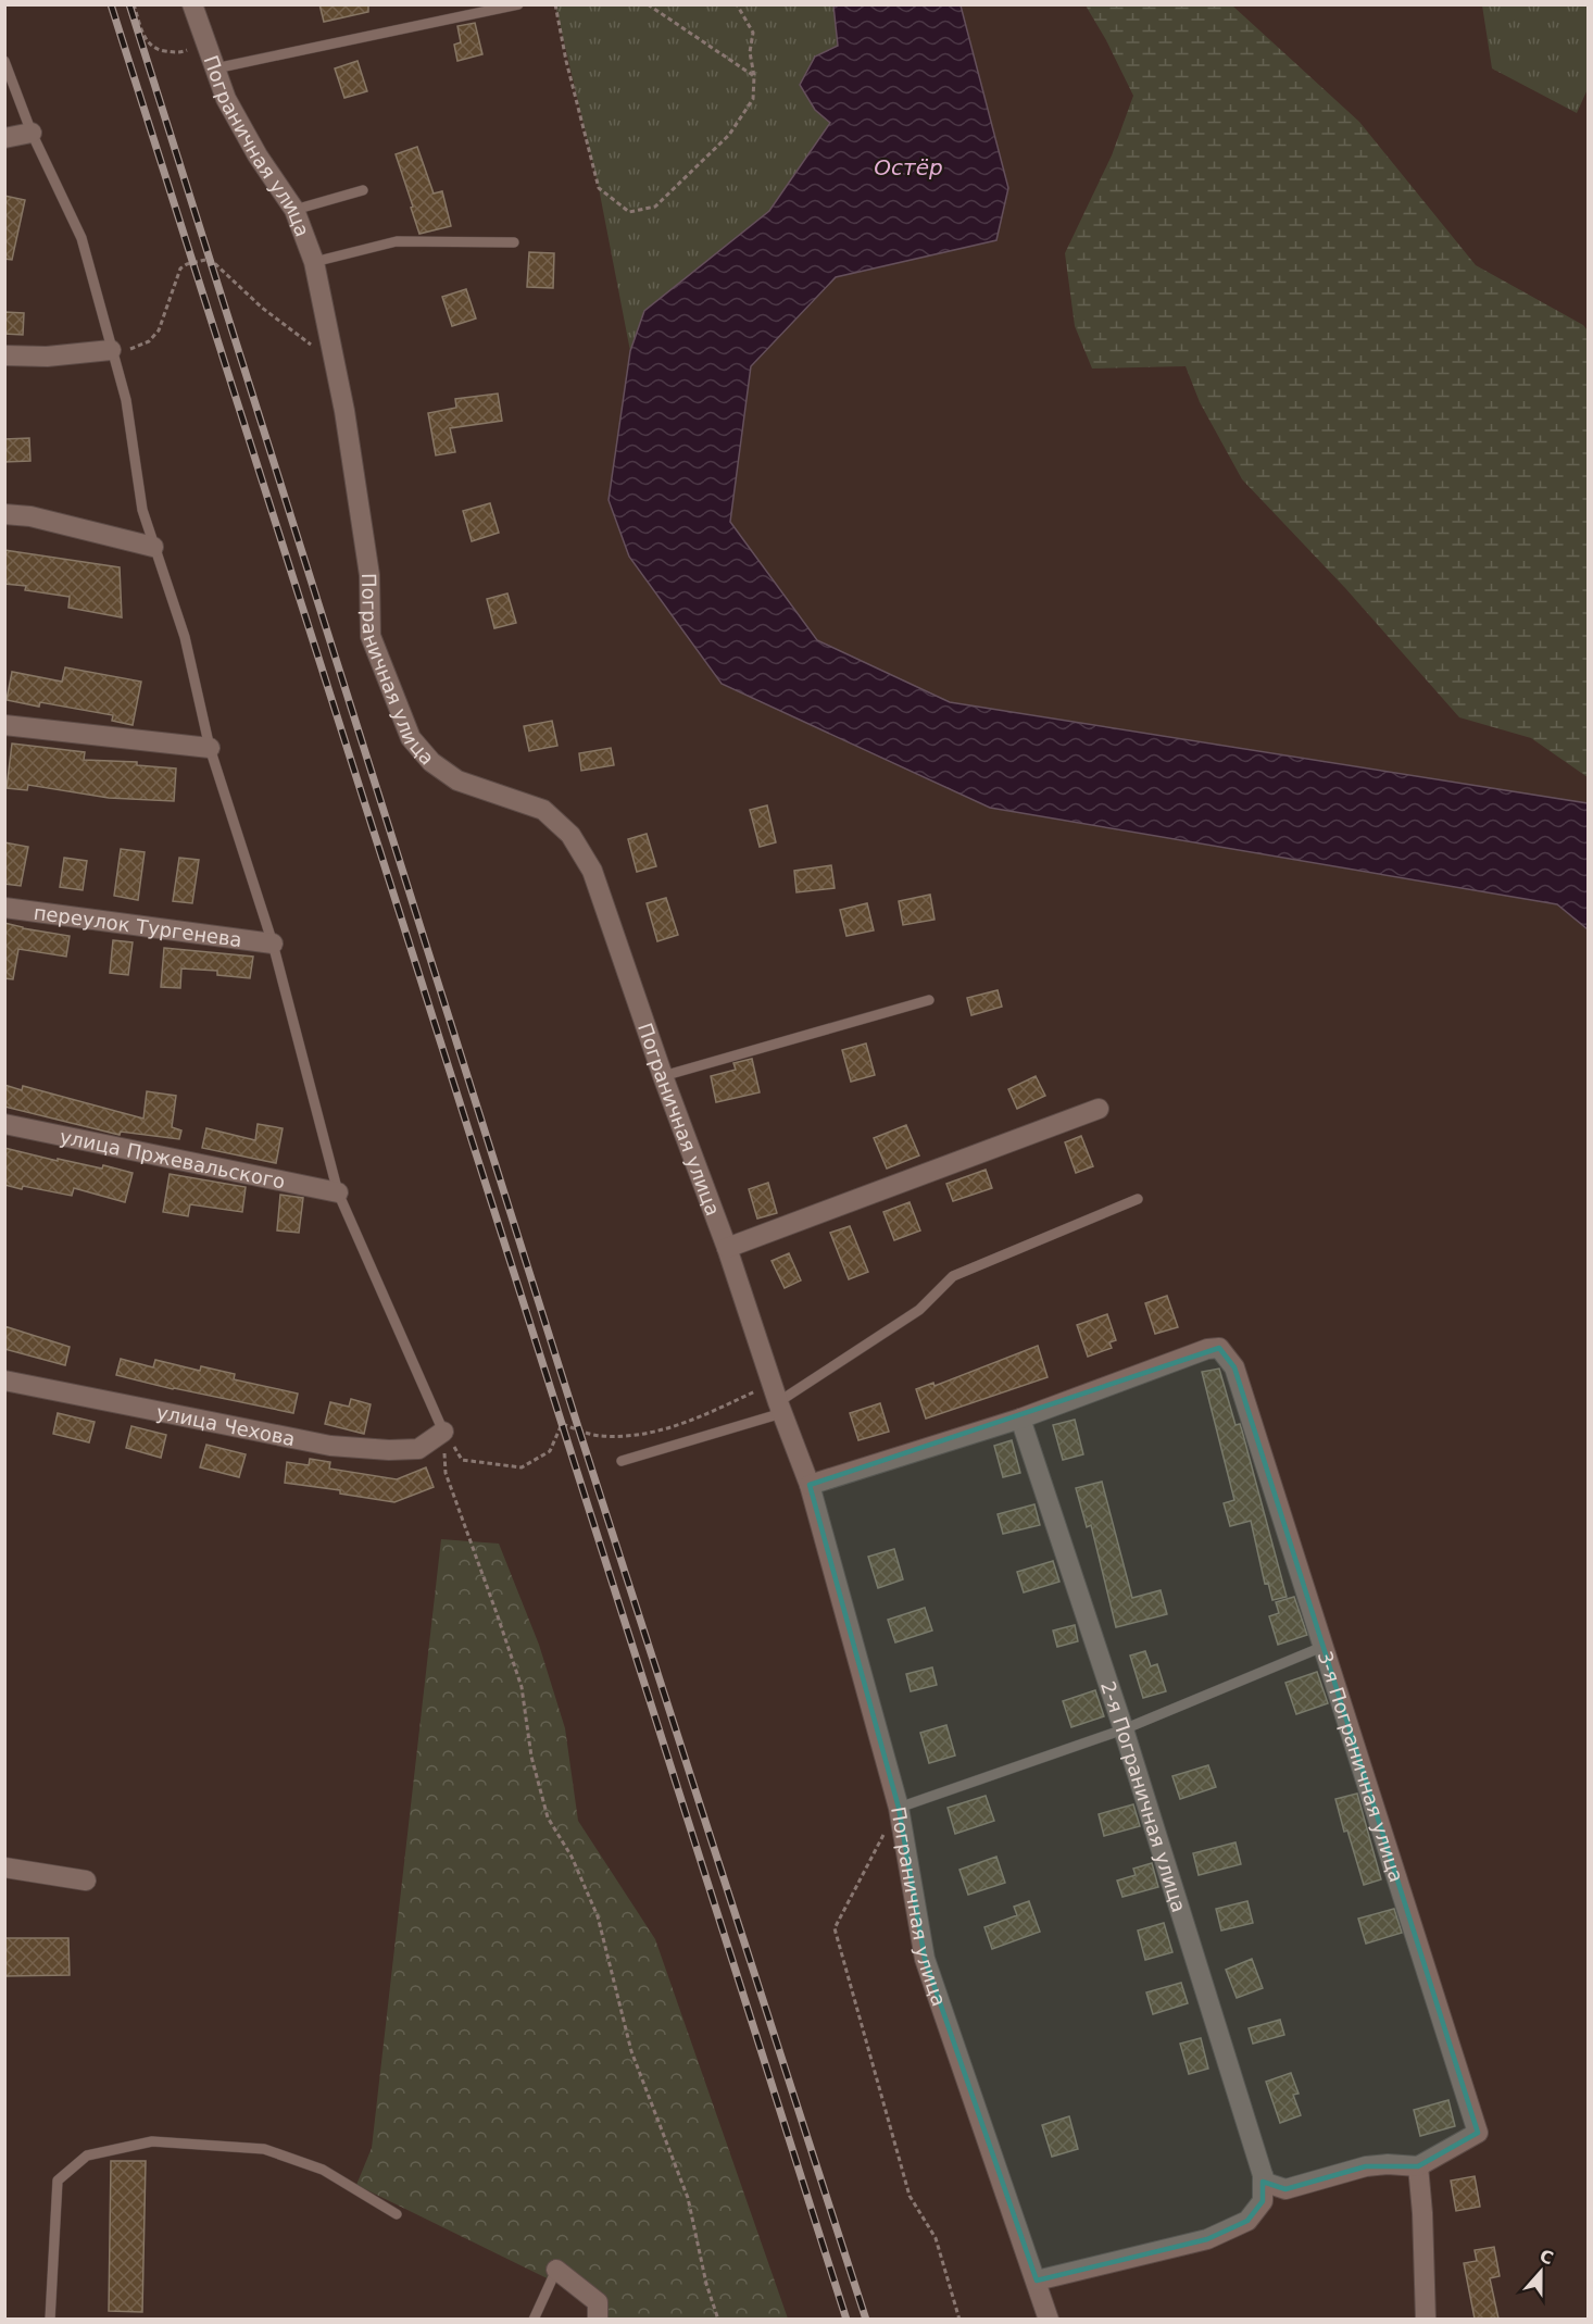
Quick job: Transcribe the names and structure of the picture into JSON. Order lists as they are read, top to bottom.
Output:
{
  "streets": {
    "street": [
      "Пограничная улица",
      "переулок Тургенева",
      "улица Пржевальского",
      "улица Чехова",
      "3-я Пограничная улица",
      "2-я Пограничная улица"
    ]
  },
  "crossings": [
    ["Пограничная улица", "2-я Пограничная улица"],
    ["3-я Пограничная улица", "2-я Пограничная улица"]
  ],
  "water": ["Остёр"],
  "north": "top"
}
